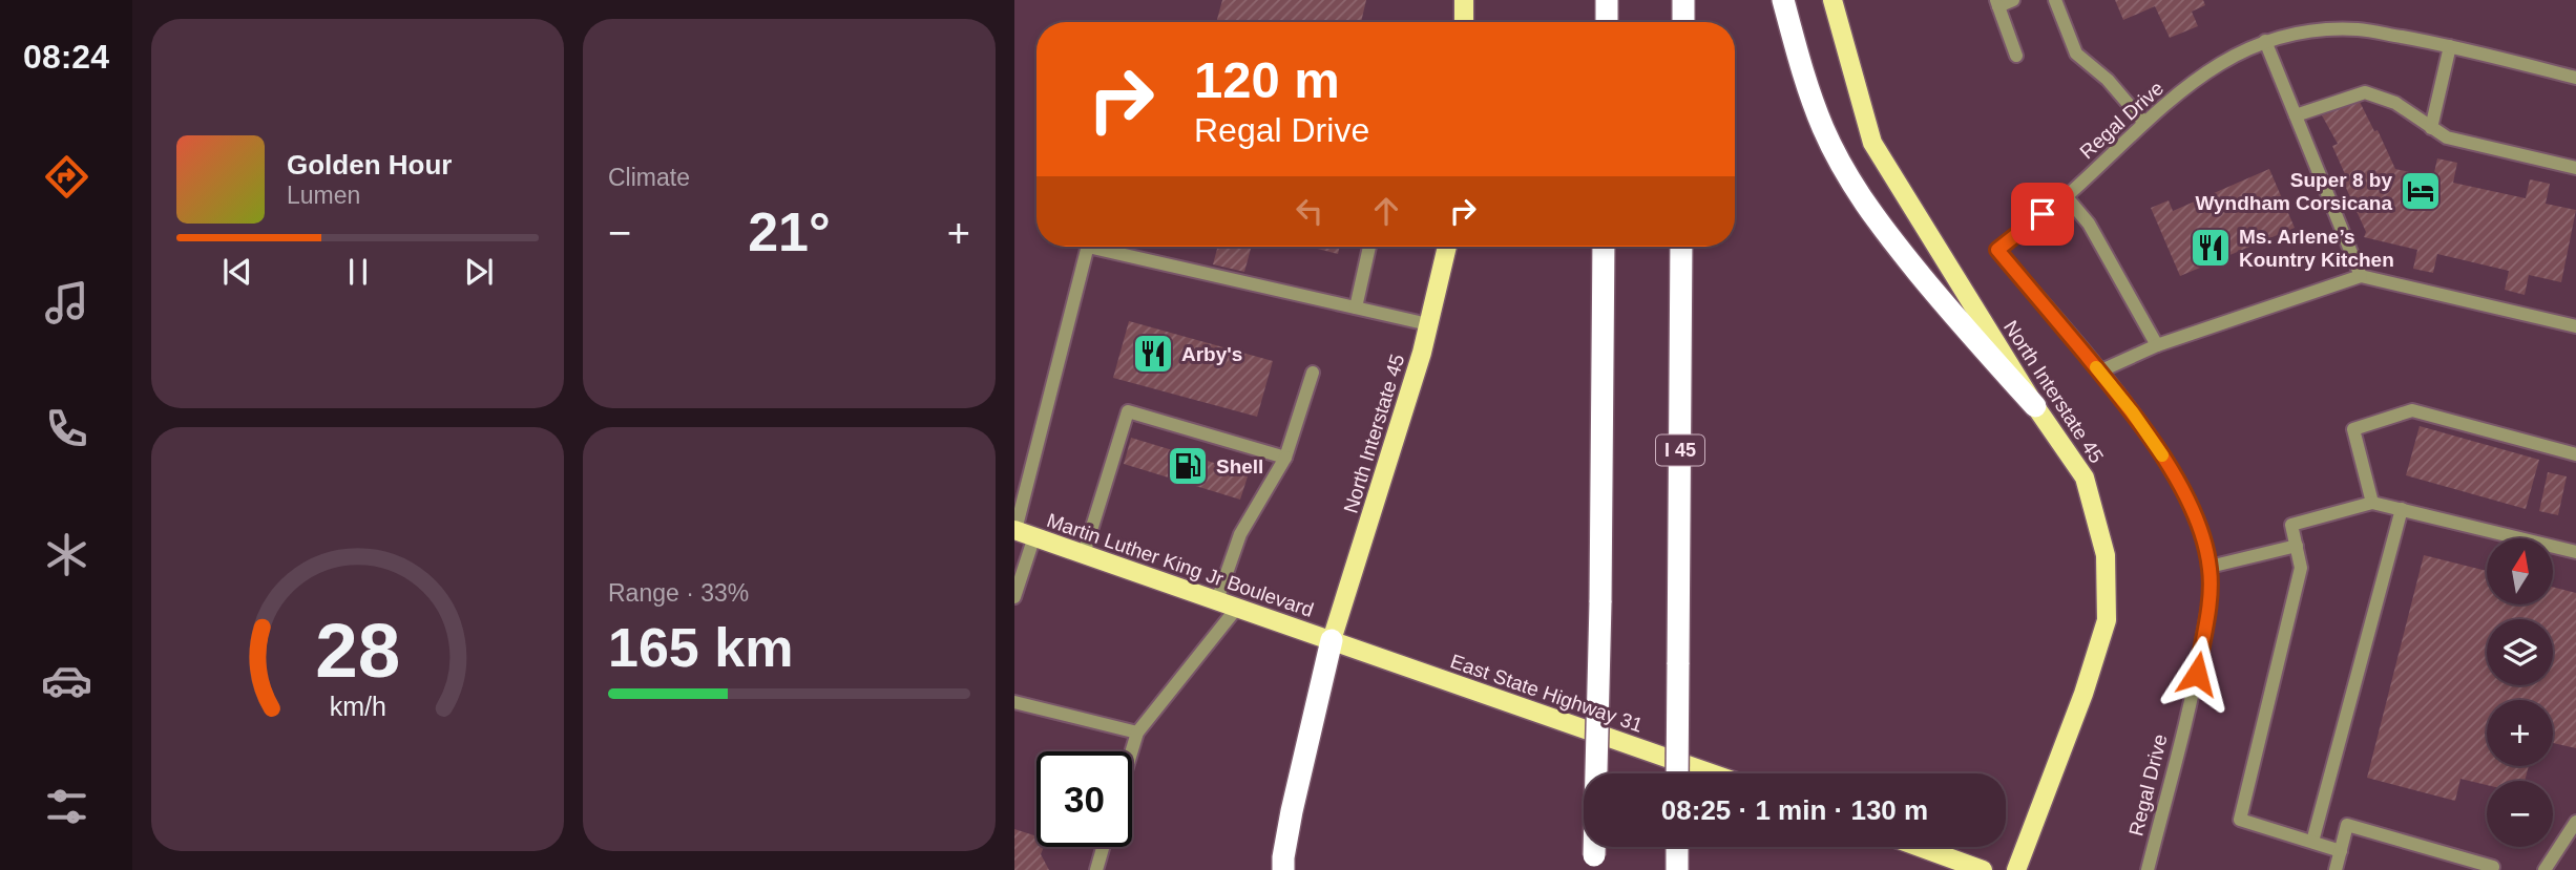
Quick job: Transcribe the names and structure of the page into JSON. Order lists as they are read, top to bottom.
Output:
{
  "streets": {
    "highway": ["I 45"],
    "main road": ["North Interstate 45", "Martin Luther King Jr Boulevard", "East State Highway 31"],
    "street": ["Regal Drive"]
  },
  "crossings": [
    ["North Interstate 45", "Martin Luther King Jr Boulevard"],
    ["North Interstate 45", "East State Highway 31"],
    ["Martin Luther King Jr Boulevard", "East State Highway 31"]
  ],
  "places": {
    "hotel": ["Super 8 by Wyndham Corsicana"],
    "restaurant": ["Ms. Arlene’s Kountry Kitchen", "Arby's"],
    "fuel station": ["Shell"]
  },
  "north": "top",
  "page": {
    "tabs": "08:24",
    "tile": [
      "Climate",
      ["Range · 33%", "165 km"]
    ],
    "turn": ["120 m", "Regal Drive"],
    "song": ["Golden Hour", "Lumen"],
    "heat": ["−", "21°", "+"],
    "map_buttons": ["+", "−"],
    "limit": "30",
    "trip": "08:25 · 1 min · 130 m",
    "gauge": ["28", "km/h"]
  }
}
